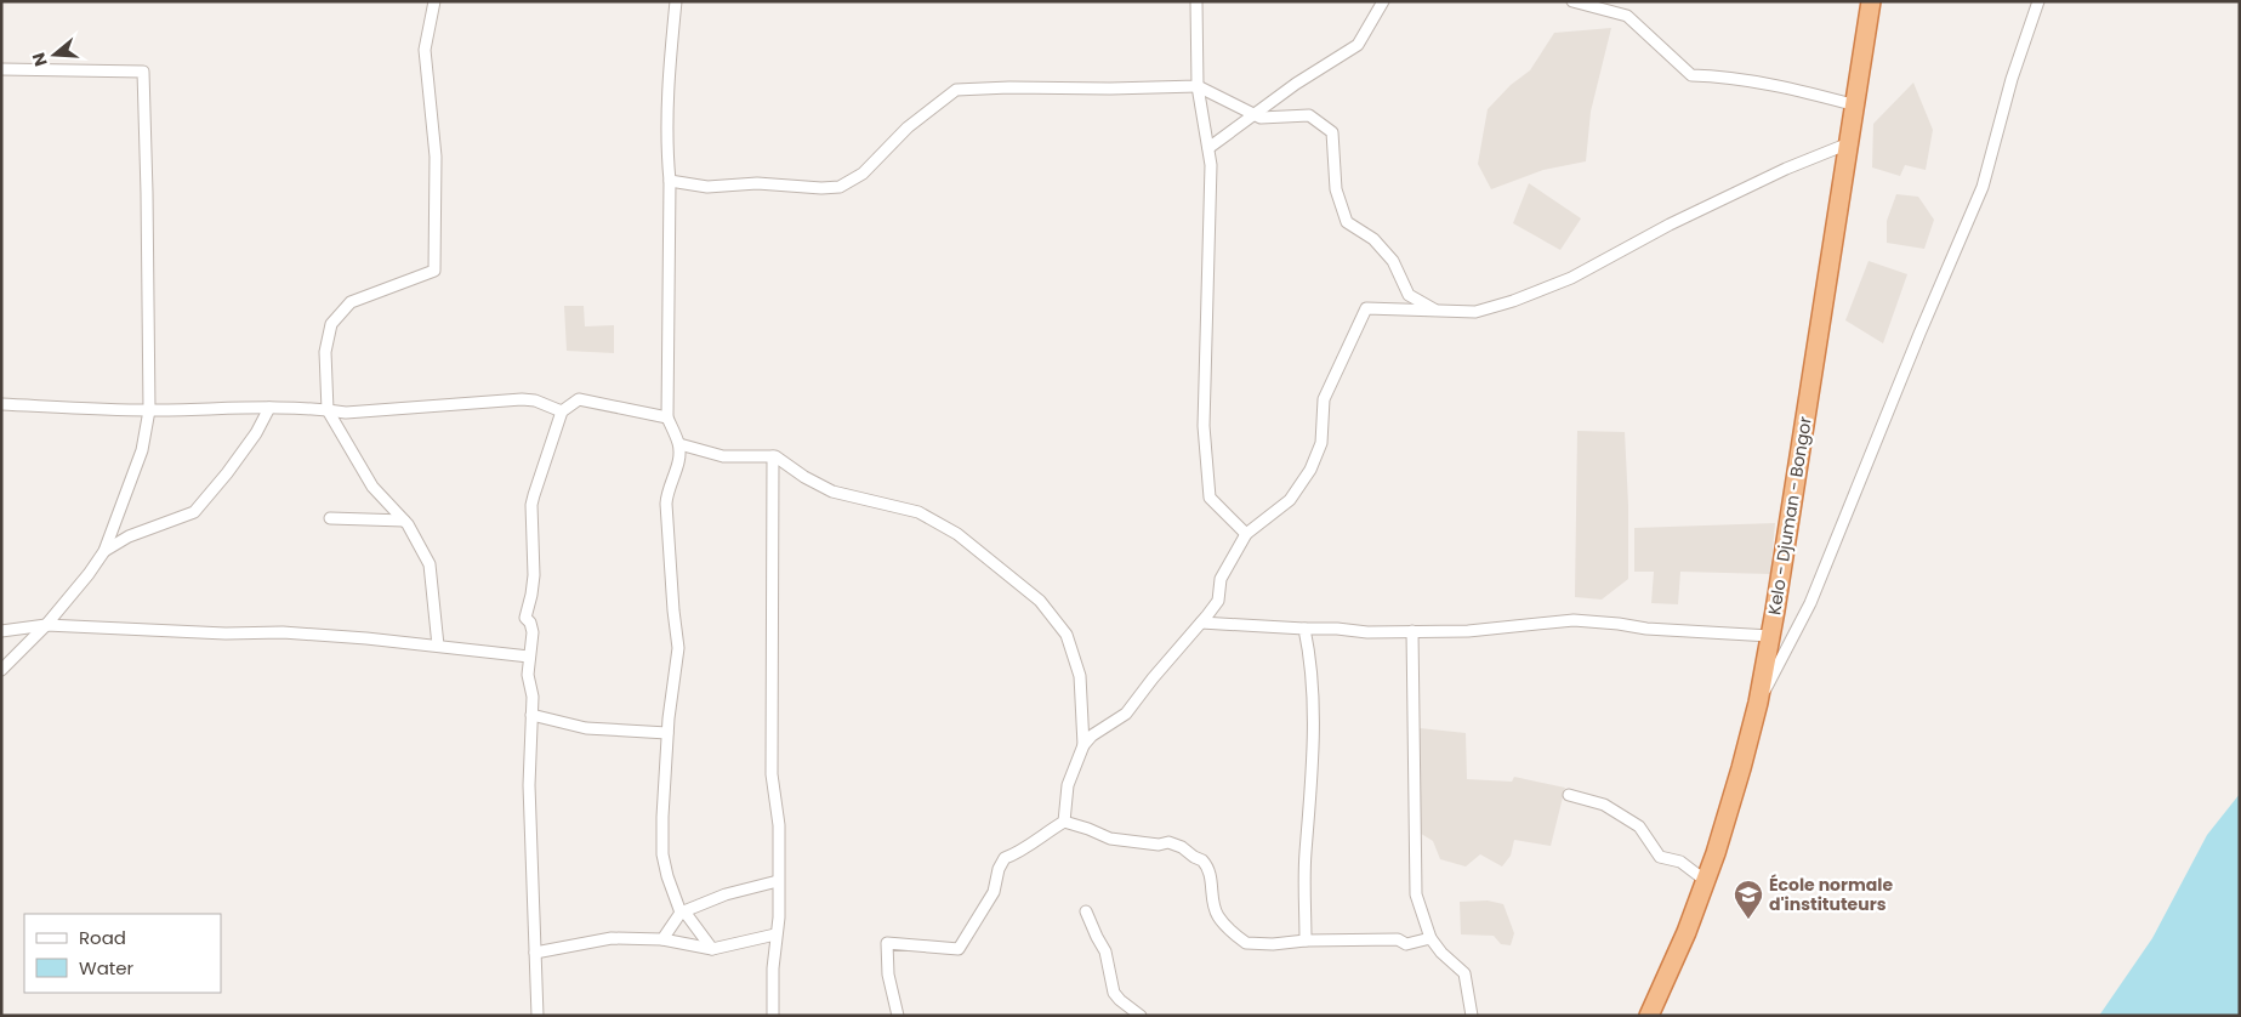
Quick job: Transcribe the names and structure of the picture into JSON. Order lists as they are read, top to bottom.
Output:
{
  "streets": {
    "highway": ["Kelo - Djuman - Bongor"]
  },
  "places": {
    "school or university": ["École normale d'instituteurs"]
  },
  "legend": ["Road", "Water"],
  "north": "left"
}
